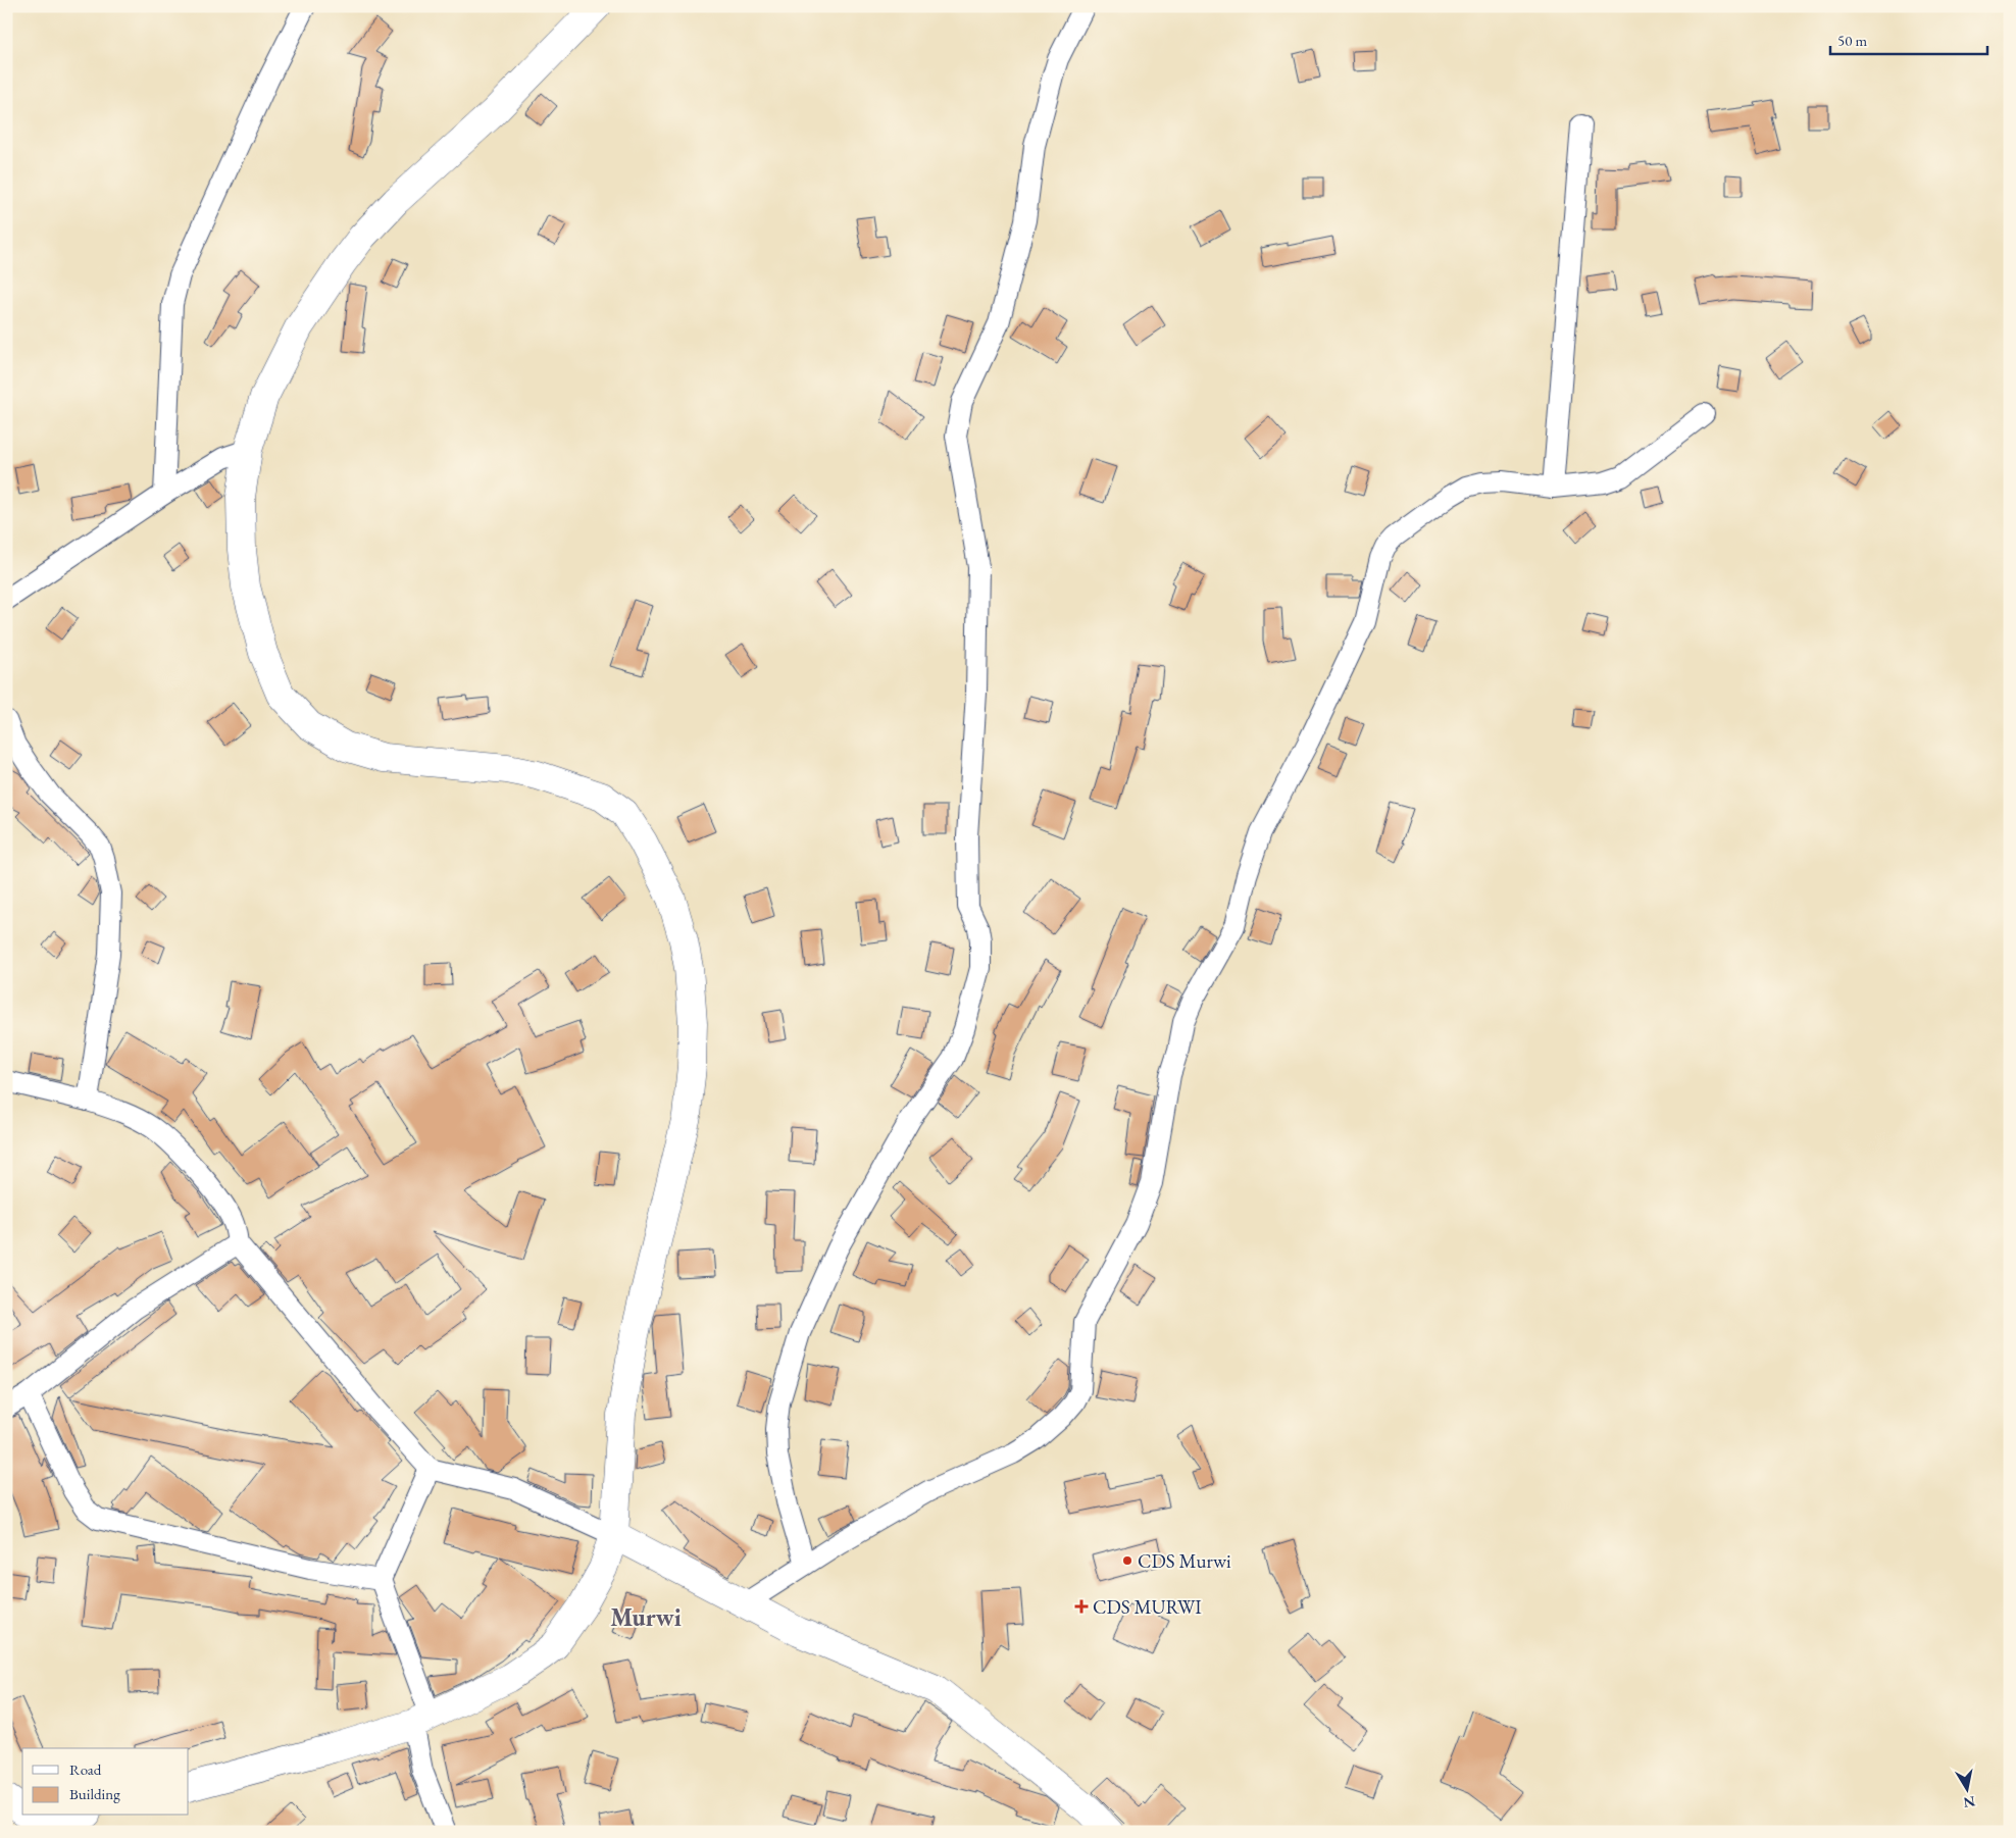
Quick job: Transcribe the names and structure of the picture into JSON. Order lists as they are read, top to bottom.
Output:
{
  "districts": ["Murwi"],
  "places": {
    "other": ["CDS Murwi"],
    "health": ["CDS MURWI"]
  },
  "legend": ["Road", "Building"],
  "scale_bar": "50 m",
  "north": "bottom"
}
